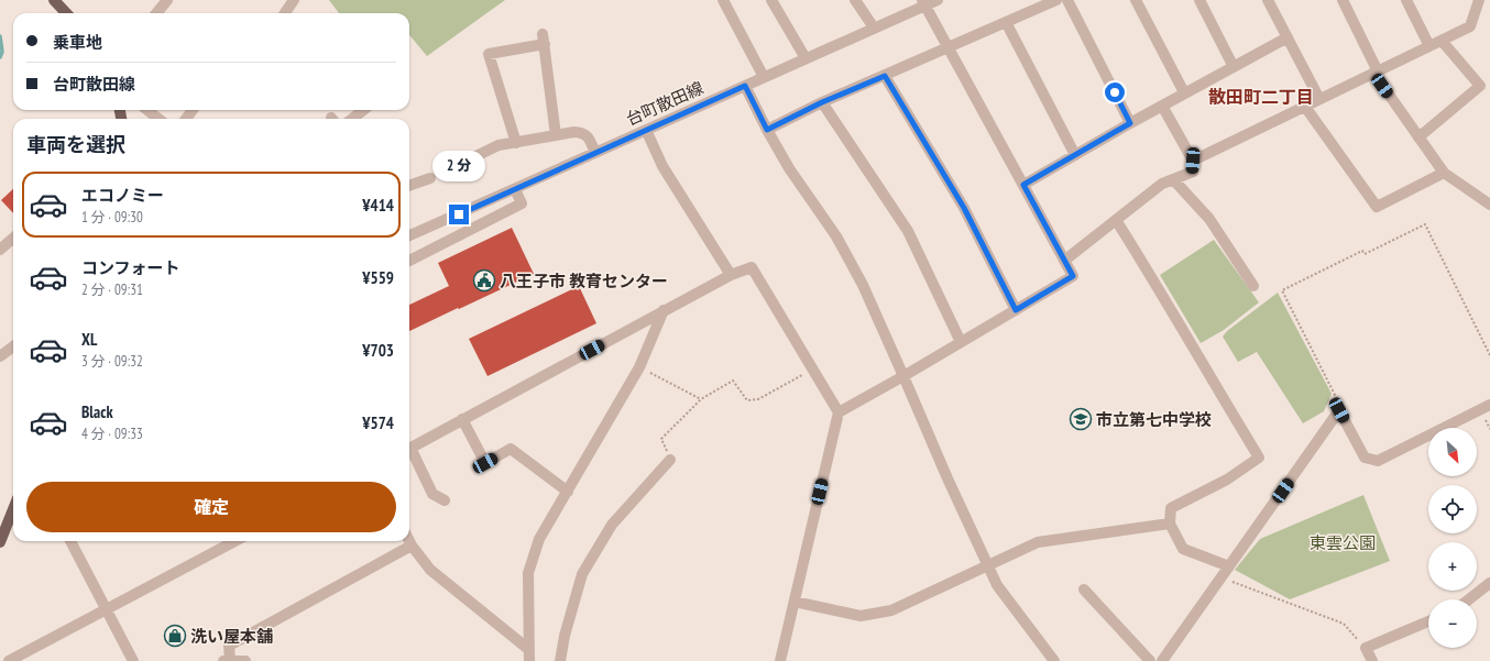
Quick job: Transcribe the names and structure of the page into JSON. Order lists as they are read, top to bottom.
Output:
{
  "streets": {
    "street": ["台町散田線"]
  },
  "districts": ["散田町二丁目"],
  "parks": ["東雲公園"],
  "places": {
    "public building": ["八王子市 教育センター"],
    "school or university": ["市立第七中学校"],
    "shop": ["洗い屋本舗"]
  },
  "north": "bottom right",
  "page": {
    "banner": ["乗車地", "台町散田線"],
    "heading": "車両を選択",
    "bubble": "2 分",
    "list": [
      {
        "name": "エコノミー",
        "note": "1 分 · 09:30",
        "value": "¥414"
      },
      {
        "name": "コンフォート",
        "note": "2 分 · 09:31",
        "value": "¥559"
      },
      {
        "name": "XL",
        "note": "3 分 · 09:32",
        "value": "¥703"
      },
      {
        "name": "Black",
        "note": "4 分 · 09:33",
        "value": "¥574"
      }
    ],
    "map_buttons": ["+", "−"],
    "buttons": "確定"
  }
}
